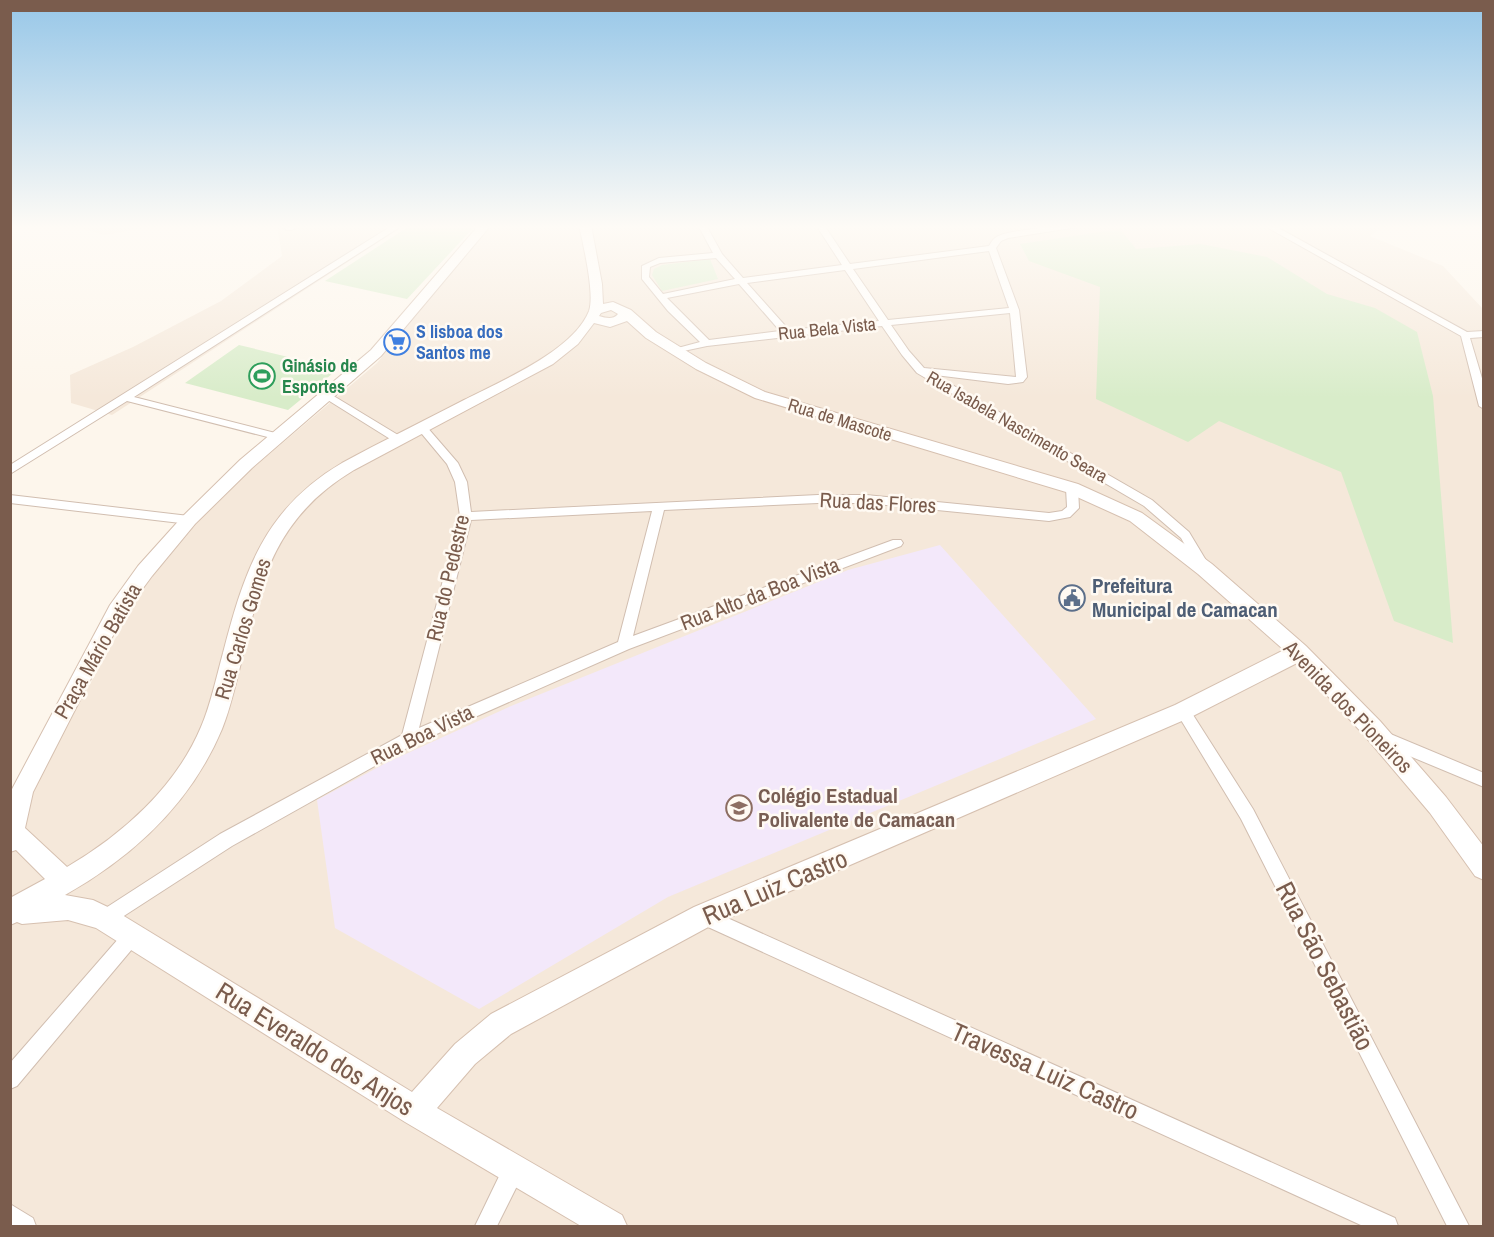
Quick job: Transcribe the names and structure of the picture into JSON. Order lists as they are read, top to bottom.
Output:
{
  "streets": {
    "main road": [
      "Rua de Mascote",
      "Rua Carlos Gomes",
      "Praça Mário Batista",
      "Avenida dos Pioneiros",
      "Rua Luiz Castro",
      "Rua Everaldo dos Anjos"
    ],
    "street": [
      "Rua Bela Vista",
      "Rua Isabela Nascimento Seara",
      "Rua das Flores",
      "Rua do Pedestre",
      "Rua Alto da Boa Vista",
      "Rua Boa Vista",
      "Rua São Sebastião",
      "Travessa Luiz Castro"
    ]
  },
  "crossings": [
    ["Rua Bela Vista", "Rua de Mascote"],
    ["Rua Bela Vista", "Rua Isabela Nascimento Seara"],
    ["Rua de Mascote", "Rua das Flores"],
    ["Rua de Mascote", "Avenida dos Pioneiros"],
    ["Rua Isabela Nascimento Seara", "Avenida dos Pioneiros"],
    ["Rua das Flores", "Avenida dos Pioneiros"],
    ["Rua do Pedestre", "Rua Carlos Gomes"],
    ["Rua do Pedestre", "Rua Boa Vista"],
    ["Rua Alto da Boa Vista", "Rua Boa Vista"],
    ["Rua Carlos Gomes", "Praça Mário Batista"],
    ["Rua Carlos Gomes", "Rua Everaldo dos Anjos"],
    ["Avenida dos Pioneiros", "Rua Luiz Castro"],
    ["Rua Boa Vista", "Rua Everaldo dos Anjos"],
    ["Rua Luiz Castro", "Rua São Sebastião"],
    ["Rua Luiz Castro", "Rua Everaldo dos Anjos"],
    ["Rua Luiz Castro", "Travessa Luiz Castro"]
  ],
  "places": {
    "supermarket": ["S lisboa dos Santos me"],
    "sports": ["Ginásio de Esportes"],
    "public building": ["Prefeitura Municipal de Camacan"],
    "school or university": ["Colégio Estadual Polivalente de Camacan"]
  }
}
